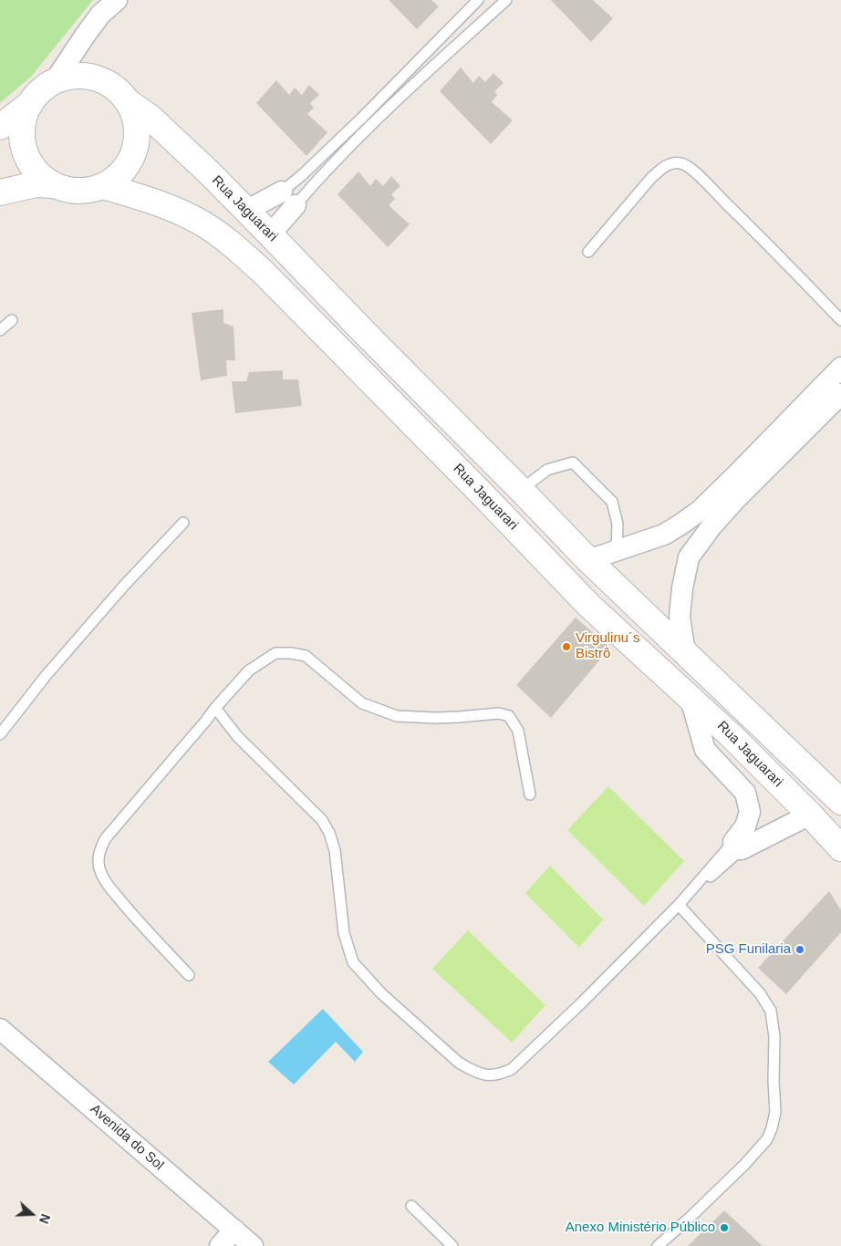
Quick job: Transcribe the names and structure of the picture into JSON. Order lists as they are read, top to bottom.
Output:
{
  "streets": {
    "main road": ["Rua Jaguarari"],
    "street": ["Avenida do Sol"]
  },
  "places": ["Virgulinu´s Bistrô", "PSG Funilaria", "Anexo Ministério Público"],
  "north": "right"
}
